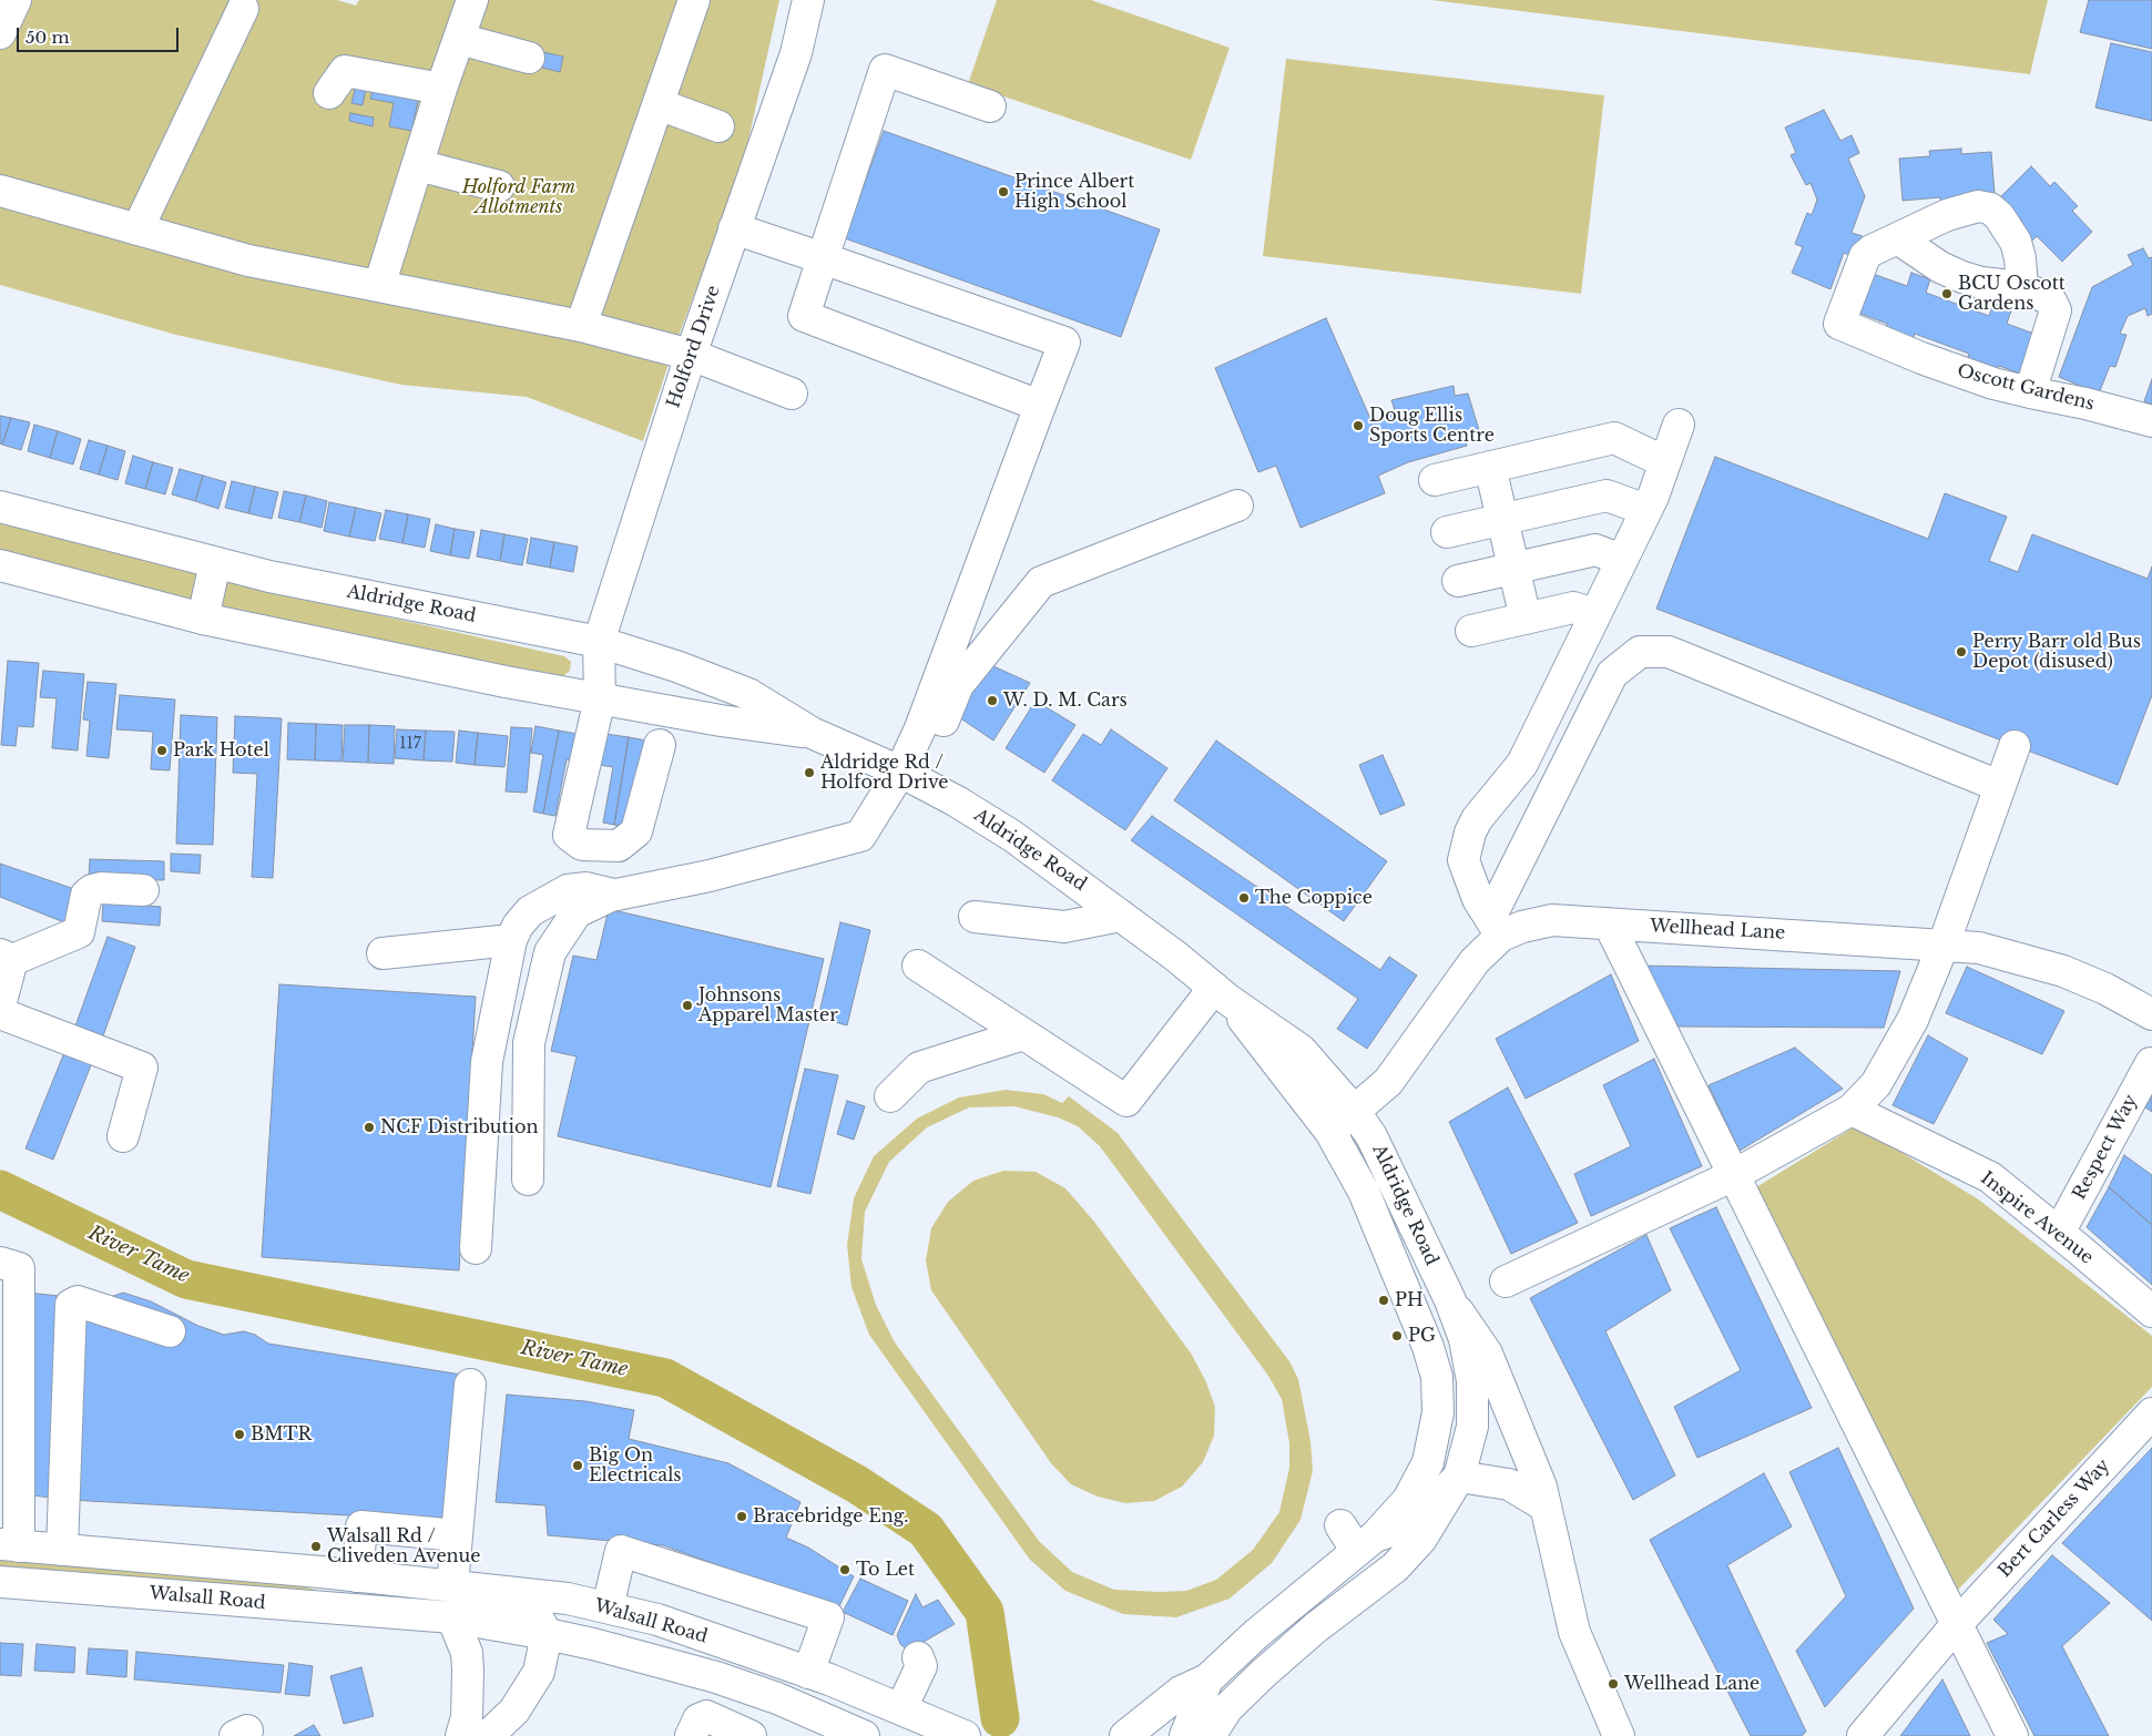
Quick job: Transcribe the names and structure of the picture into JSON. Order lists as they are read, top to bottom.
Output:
{
  "streets": {
    "main road": [
      "Holford Drive",
      "Oscott Gardens",
      "Aldridge Road",
      "Wellhead Lane",
      "Respect Way",
      "Inspire Avenue",
      "Bert Carless Way",
      "Walsall Road"
    ]
  },
  "crossings": [
    ["Holford Drive", "Aldridge Road"],
    ["Aldridge Road", "Wellhead Lane"],
    ["Respect Way", "Inspire Avenue"]
  ],
  "water": ["River Tame"],
  "parks": ["Holford Farm Allotments"],
  "places": [
    "Prince Albert High School",
    "BCU Oscott Gardens",
    "Doug Ellis Sports Centre",
    "Perry Barr old Bus Depot (disused)",
    "W. D. M. Cars",
    "Park Hotel",
    "Aldridge Rd / Holford Drive",
    "The Coppice",
    "Johnsons Apparel Master",
    "NCF Distribution",
    "PH",
    "PG",
    "BMTR",
    "Big On Electricals",
    "Bracebridge Eng.",
    "Walsall Rd / Cliveden Avenue",
    "To Let",
    "Wellhead Lane"
  ],
  "house_numbers": ["117"],
  "scale_bar": "50 m"
}
